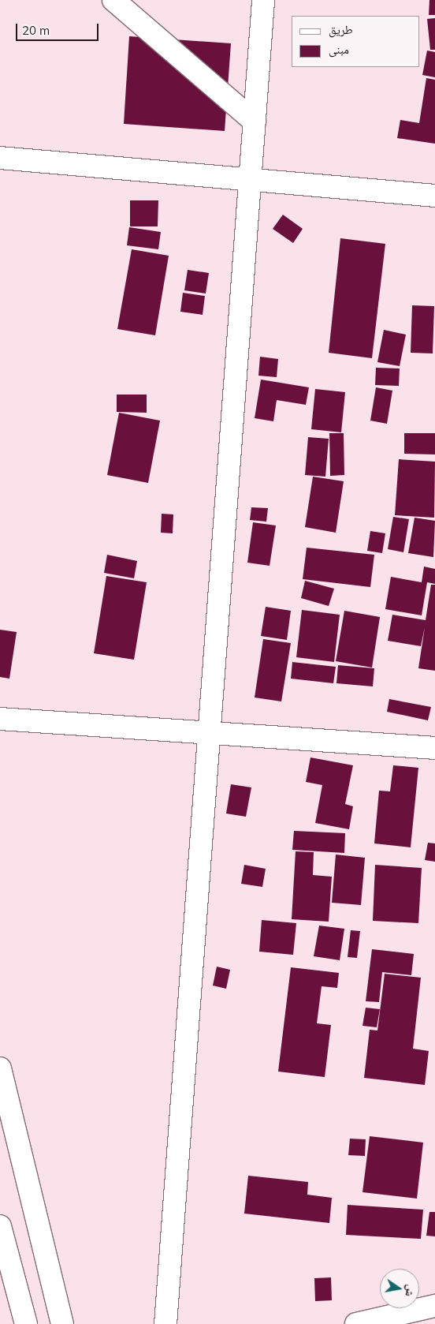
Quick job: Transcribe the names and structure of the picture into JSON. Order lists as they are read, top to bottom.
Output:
{
  "legend": ["طريق", "مبنى"],
  "scale_bar": "20 m",
  "north": "right"
}
